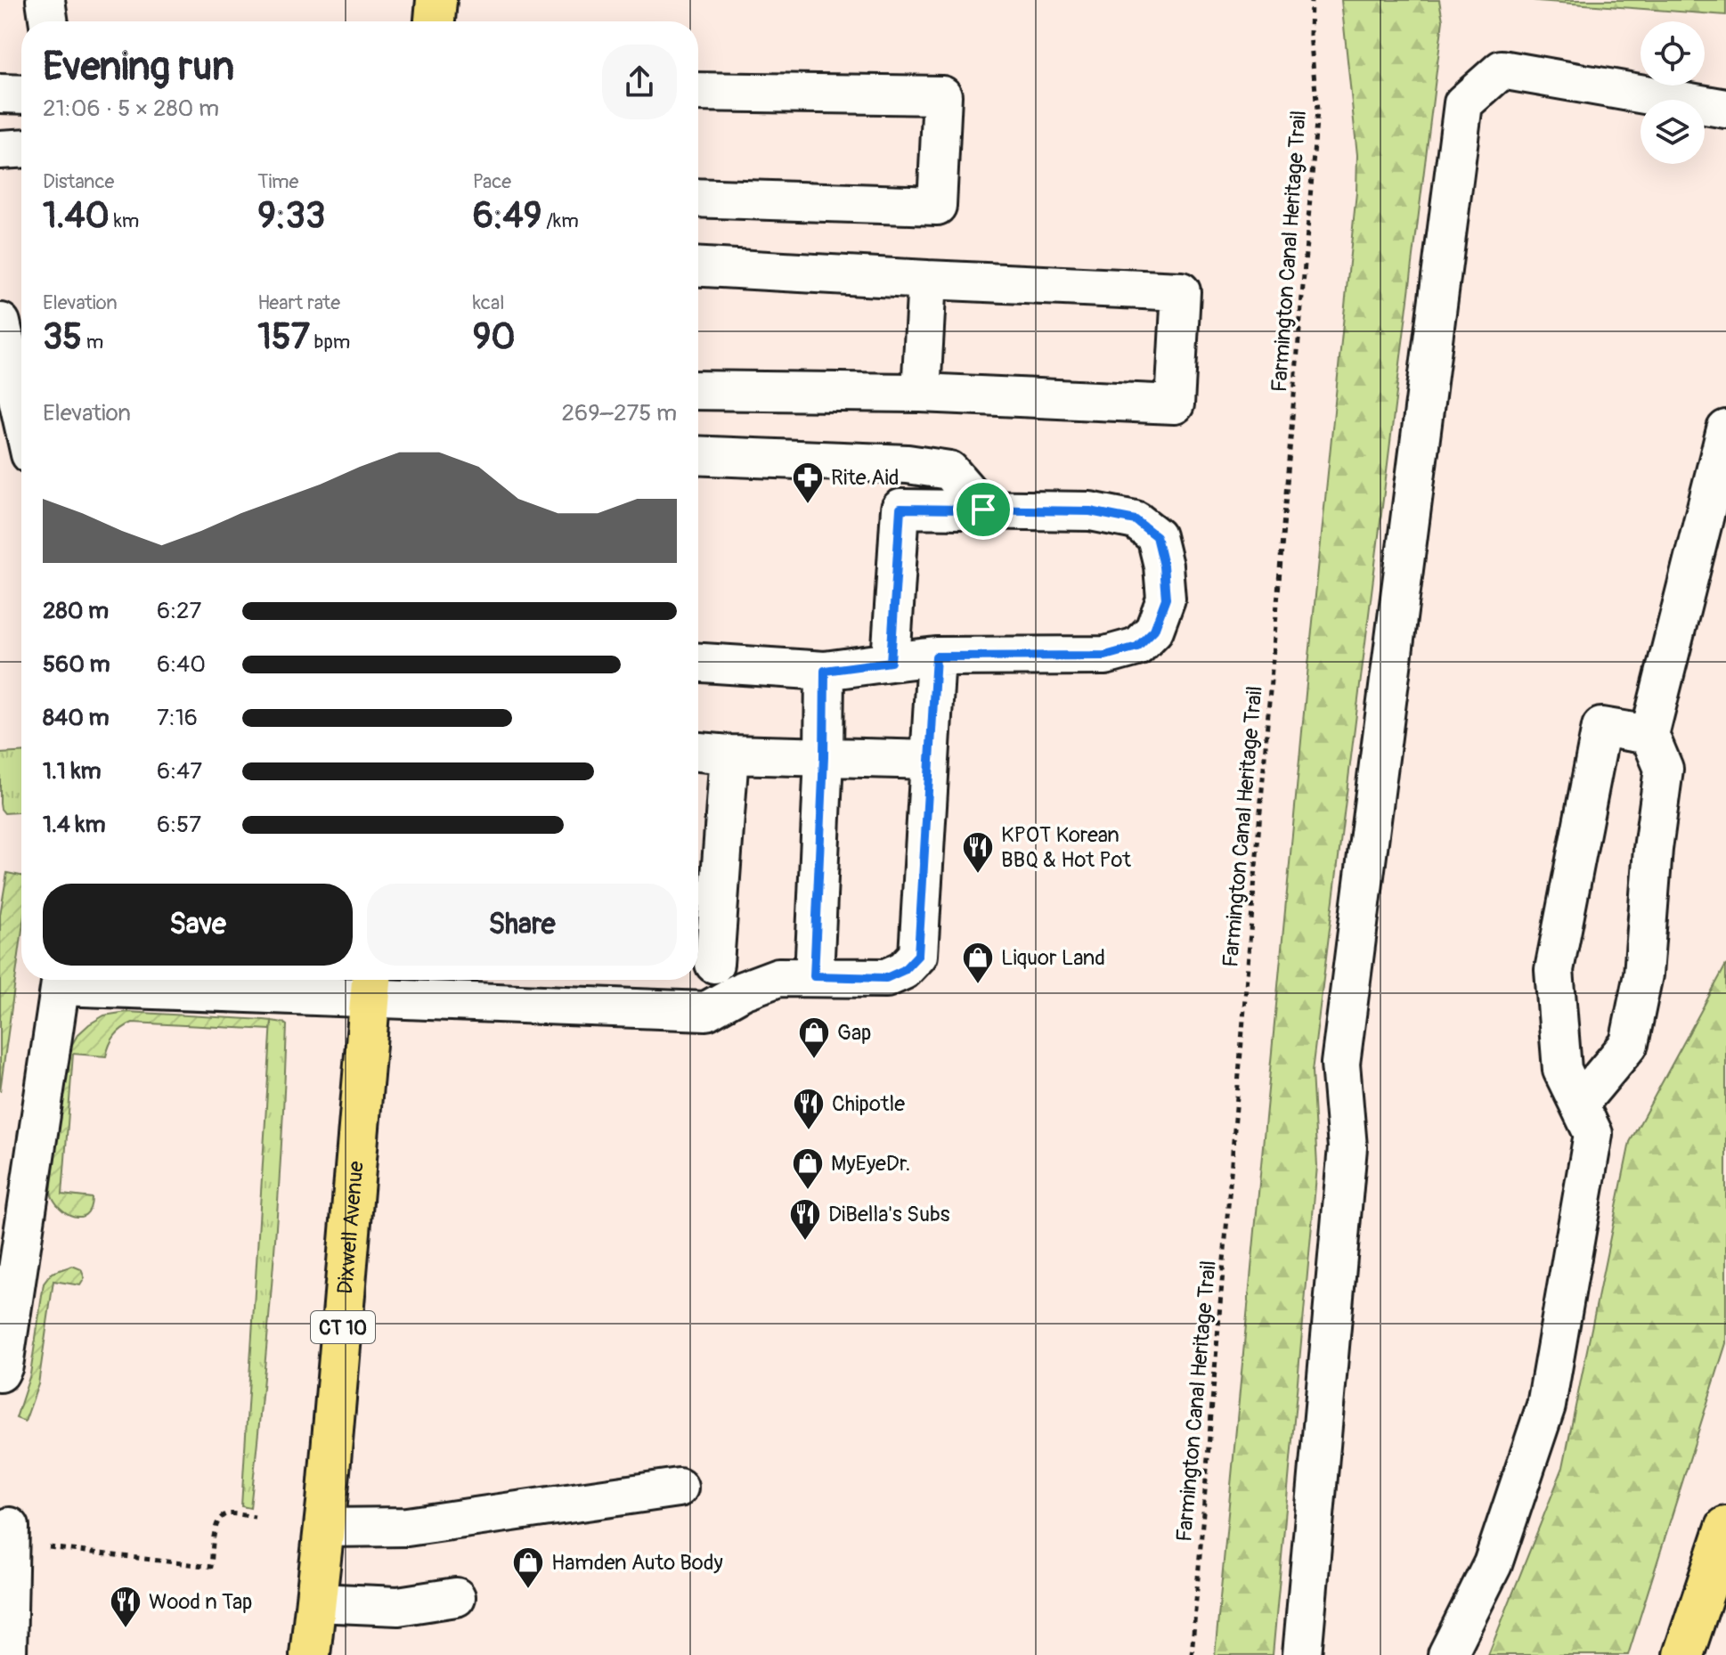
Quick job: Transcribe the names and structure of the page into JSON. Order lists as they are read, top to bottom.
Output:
{
  "streets": {
    "main road": ["Dixwell Avenue", "CT 10"],
    "path": ["Farmington Canal Heritage Trail"]
  },
  "places": {
    "pharmacy": ["Rite Aid"],
    "restaurant": [
      "KPOT Korean BBQ & Hot Pot",
      "Chipotle",
      "DiBella's Subs",
      "Wood n Tap"
    ],
    "shop": [
      "Liquor Land",
      "Gap",
      "MyEyeDr.",
      "Hamden Auto Body"
    ]
  },
  "page": {
    "heading": ["Evening run", "21:06 · 5 × 280 m"],
    "stats": [
      ["Distance", "1.40 km"],
      ["Time", "9:33"],
      ["Pace", "6:49 /km"],
      ["Elevation", "35 m"],
      ["Heart rate", "157 bpm"],
      ["kcal", "90"]
    ],
    "chart": ["Elevation", "269–275 m"],
    "list": [
      {
        "name": "280 m",
        "note": "6:27"
      },
      {
        "name": "560 m",
        "note": "6:40"
      },
      {
        "name": "840 m",
        "note": "7:16"
      },
      {
        "name": "1.1 km",
        "note": "6:47"
      },
      {
        "name": "1.4 km",
        "note": "6:57"
      }
    ],
    "buttons": ["Save", "Share"]
  }
}
